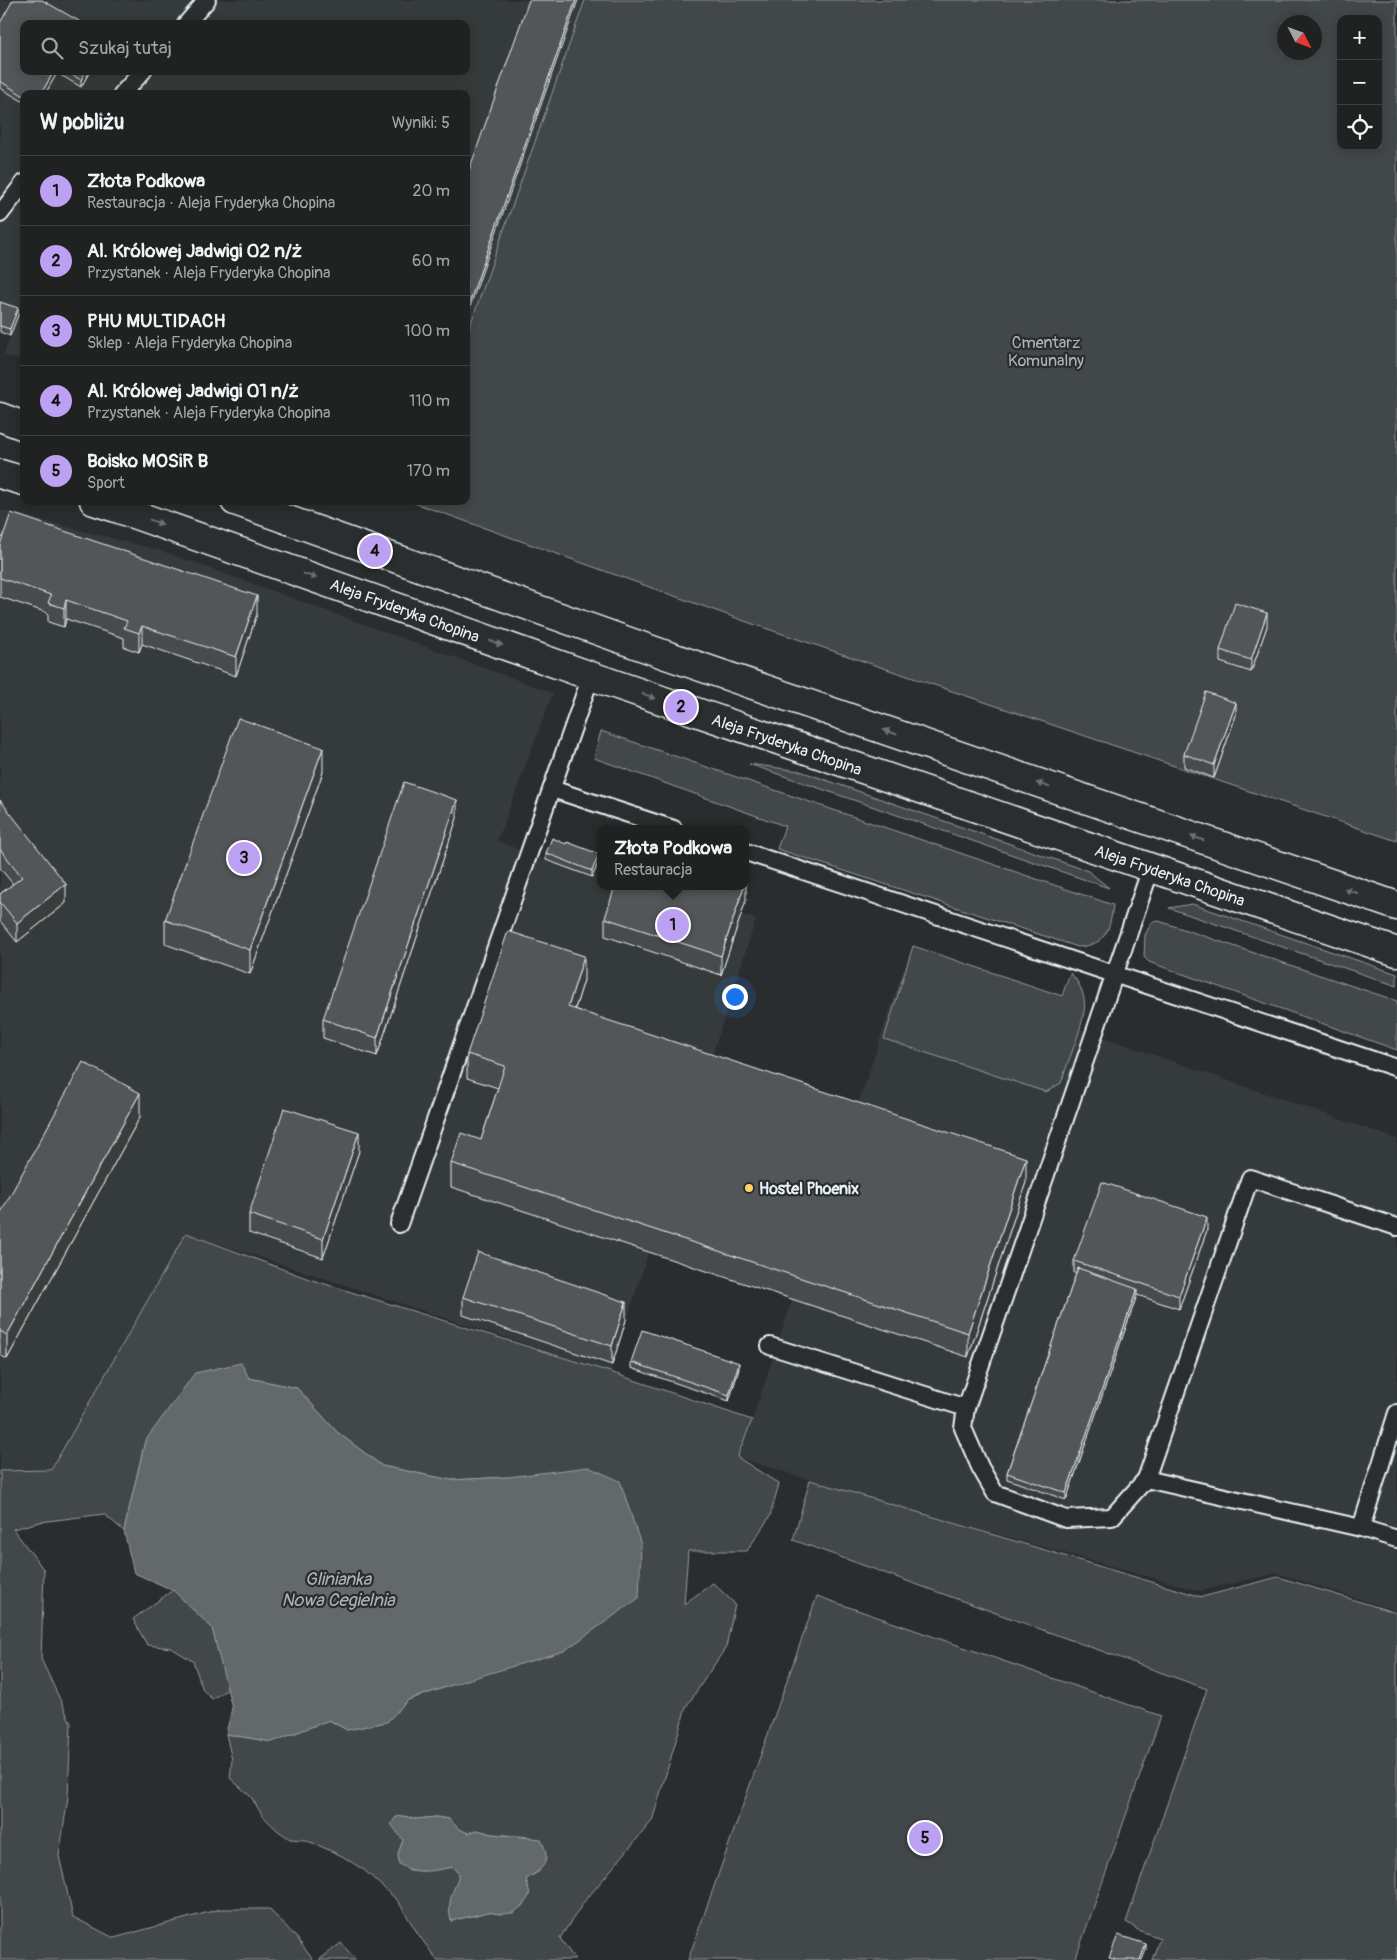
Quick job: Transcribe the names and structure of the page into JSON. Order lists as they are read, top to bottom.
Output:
{
  "streets": {
    "main road": ["Aleja Fryderyka Chopina"]
  },
  "water": ["Glinianka Nowa Cegielnia"],
  "parks": ["Cmentarz Komunalny"],
  "places": ["Hostel Phoenix"],
  "north": "bottom right",
  "page": {
    "map_buttons": ["+", "−"],
    "search": "Szukaj tutaj",
    "heading": ["W pobliżu", "Wyniki: 5"],
    "list": [
      {
        "mark": "1",
        "name": "Złota Podkowa",
        "note": "Restauracja · Aleja Fryderyka Chopina",
        "value": "20 m"
      },
      {
        "mark": "2",
        "name": "Al. Królowej Jadwigi 02 n/ż",
        "note": "Przystanek · Aleja Fryderyka Chopina",
        "value": "60 m"
      },
      {
        "mark": "3",
        "name": "PHU MULTIDACH",
        "note": "Sklep · Aleja Fryderyka Chopina",
        "value": "100 m"
      },
      {
        "mark": "4",
        "name": "Al. Królowej Jadwigi 01 n/ż",
        "note": "Przystanek · Aleja Fryderyka Chopina",
        "value": "110 m"
      },
      {
        "mark": "5",
        "name": "Boisko MOSiR B",
        "note": "Sport",
        "value": "170 m"
      }
    ],
    "pins": [
      "4",
      "2",
      "3",
      "1",
      "5"
    ],
    "popup": ["Złota Podkowa", "Restauracja"]
  }
}
